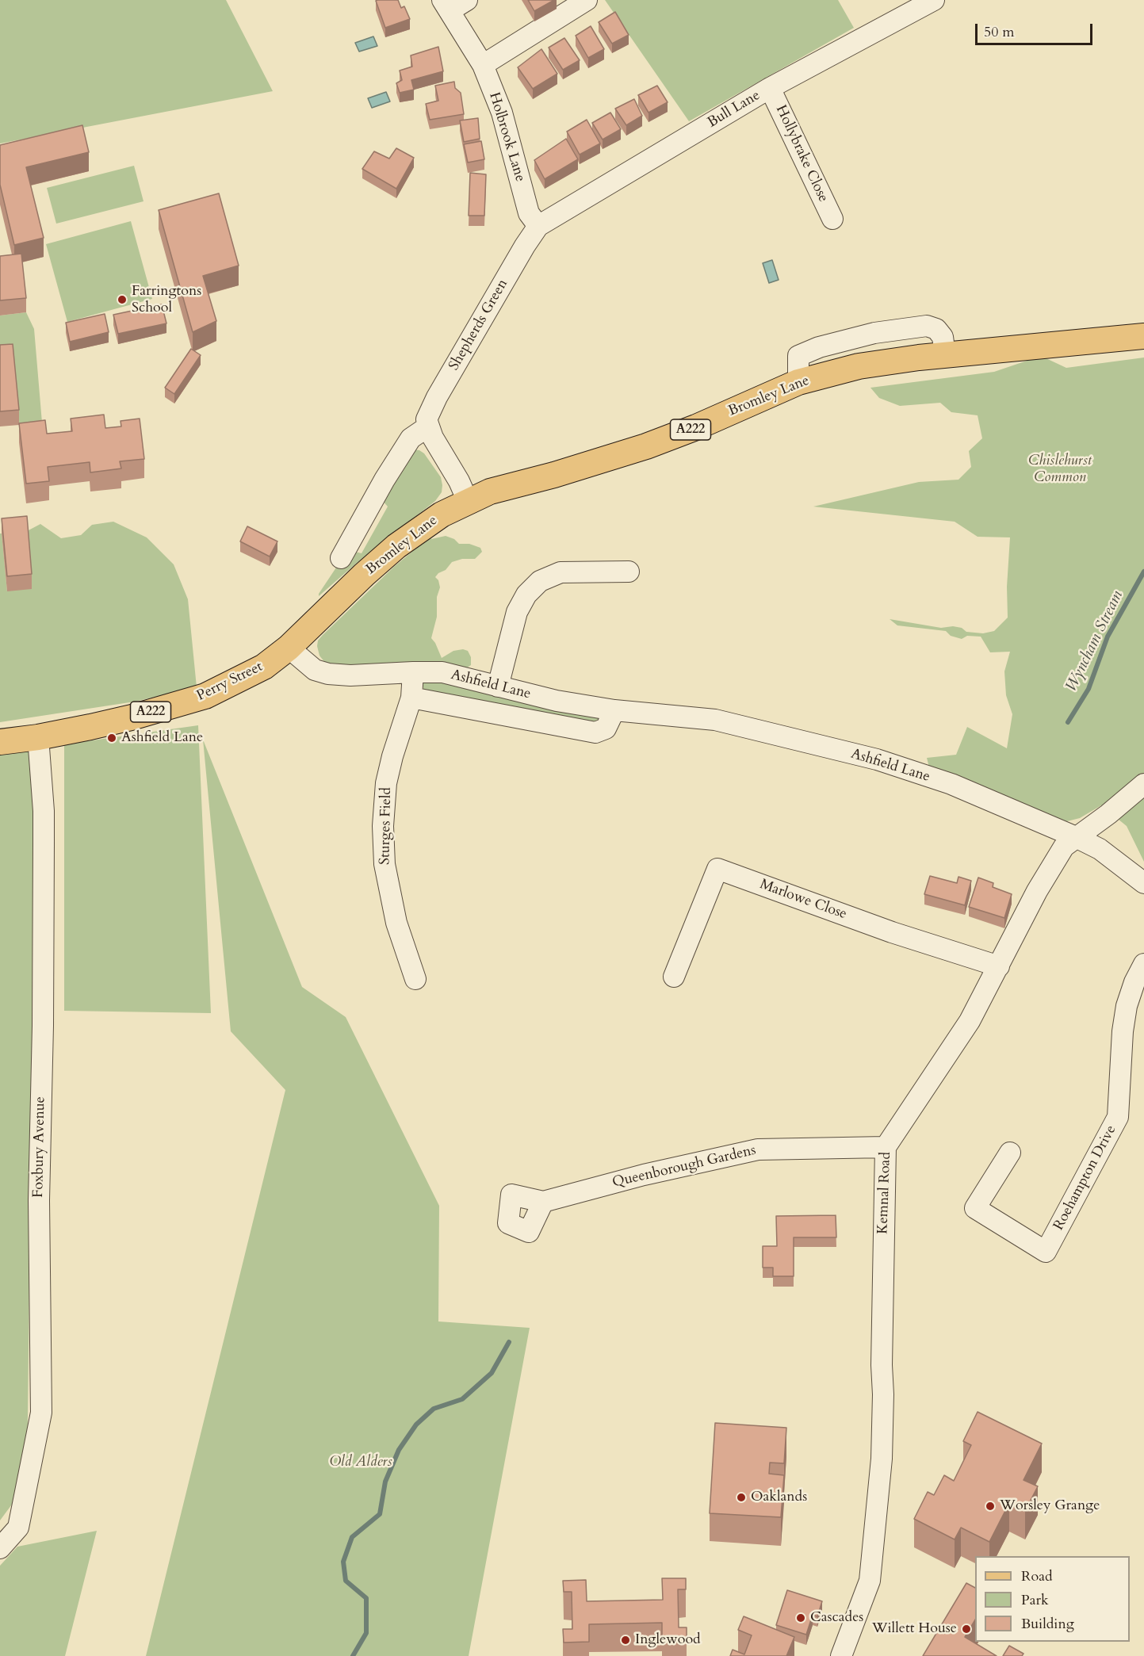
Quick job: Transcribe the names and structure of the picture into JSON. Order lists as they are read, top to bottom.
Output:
{
  "streets": {
    "main road": ["Bromley Lane", "A222", "Perry Street"],
    "street": [
      "Bull Lane",
      "Holbrook Lane",
      "Hollybrake Close",
      "Shepherds Green",
      "Ashfield Lane",
      "Sturges Field",
      "Marlowe Close",
      "Foxbury Avenue",
      "Queenborough Gardens",
      "Roehampton Drive",
      "Kemnal Road"
    ]
  },
  "crossings": [
    ["Bull Lane", "Holbrook Lane"],
    ["Bull Lane", "Hollybrake Close"],
    ["Bull Lane", "Shepherds Green"],
    ["Holbrook Lane", "Shepherds Green"],
    ["Bromley Lane", "Perry Street"],
    ["Bromley Lane", "Ashfield Lane"],
    ["Perry Street", "Ashfield Lane"],
    ["Perry Street", "Foxbury Avenue"],
    ["Ashfield Lane", "Sturges Field"],
    ["Ashfield Lane", "Kemnal Road"],
    ["Marlowe Close", "Kemnal Road"],
    ["Queenborough Gardens", "Kemnal Road"]
  ],
  "water": ["Wyncham Stream"],
  "parks": ["Chislehurst Common", "Old Alders"],
  "places": [
    "Farringtons School",
    "Ashfield Lane",
    "Oaklands",
    "Worsley Grange",
    "Cascades",
    "Willett House",
    "Inglewood"
  ],
  "legend": ["Road", "Park", "Building"],
  "scale_bar": "50 m"
}
